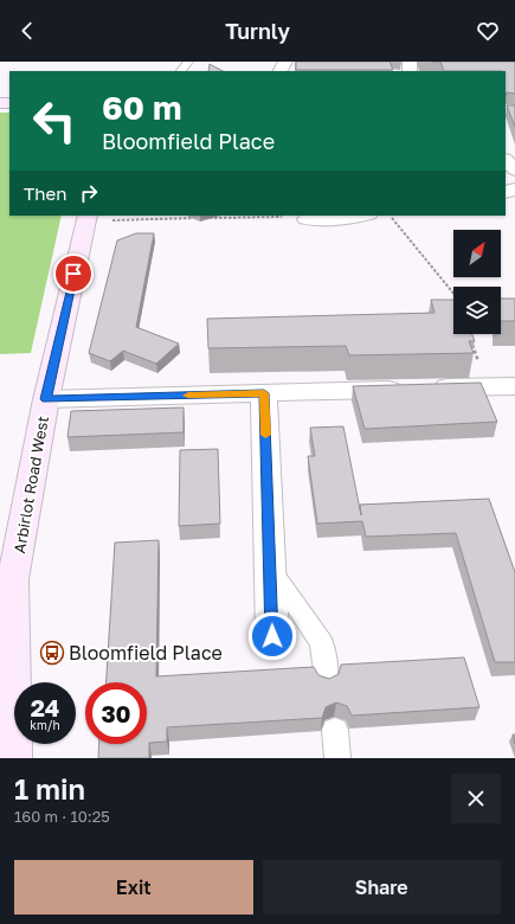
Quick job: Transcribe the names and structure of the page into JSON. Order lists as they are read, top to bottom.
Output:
{
  "streets": {
    "main road": ["Arbirlot Road West"]
  },
  "places": {
    "bus stop": ["Bloomfield Place"]
  },
  "north": "top right",
  "page": {
    "header": "Turnly",
    "turn": ["60 m", "Bloomfield Place"],
    "then": "Then",
    "speed": "24 km/h",
    "limit": "30",
    "heading": ["1 min", "160 m · 10:25"],
    "buttons": ["Exit", "Share"]
  }
}
